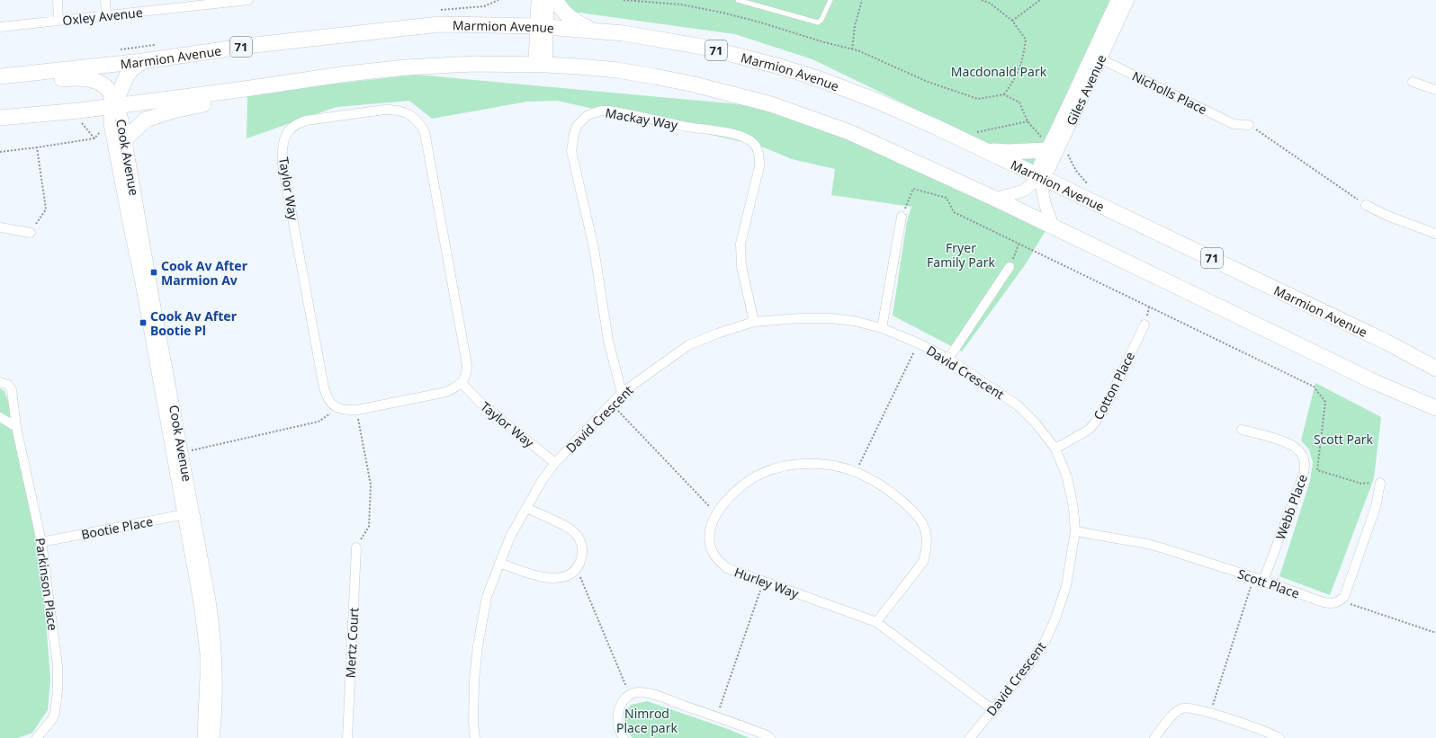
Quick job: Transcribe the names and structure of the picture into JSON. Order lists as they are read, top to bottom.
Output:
{
  "streets": {
    "highway": ["Marmion Avenue", "71"],
    "street": [
      "Oxley Avenue",
      "Giles Avenue",
      "Nicholls Place",
      "Mackay Way",
      "Cook Avenue",
      "Taylor Way",
      "David Crescent",
      "Cotton Place",
      "Webb Place",
      "Bootie Place",
      "Hurley Way",
      "Scott Place",
      "Parkinson Place",
      "Mertz Court"
    ]
  },
  "crossings": [
    ["Marmion Avenue", "Giles Avenue"],
    ["Giles Avenue", "Nicholls Place"],
    ["Mackay Way", "David Crescent"],
    ["Cook Avenue", "Bootie Place"],
    ["Taylor Way", "David Crescent"],
    ["David Crescent", "Cotton Place"],
    ["David Crescent", "Hurley Way"],
    ["David Crescent", "Scott Place"],
    ["Webb Place", "Scott Place"],
    ["Bootie Place", "Parkinson Place"]
  ],
  "parks": [
    "Macdonald Park",
    "Fryer Family Park",
    "Scott Park",
    "Nimrod Place park"
  ],
  "places": {
    "transit": ["Cook Av After Marmion Av", "Cook Av After Bootie Pl"]
  }
}
